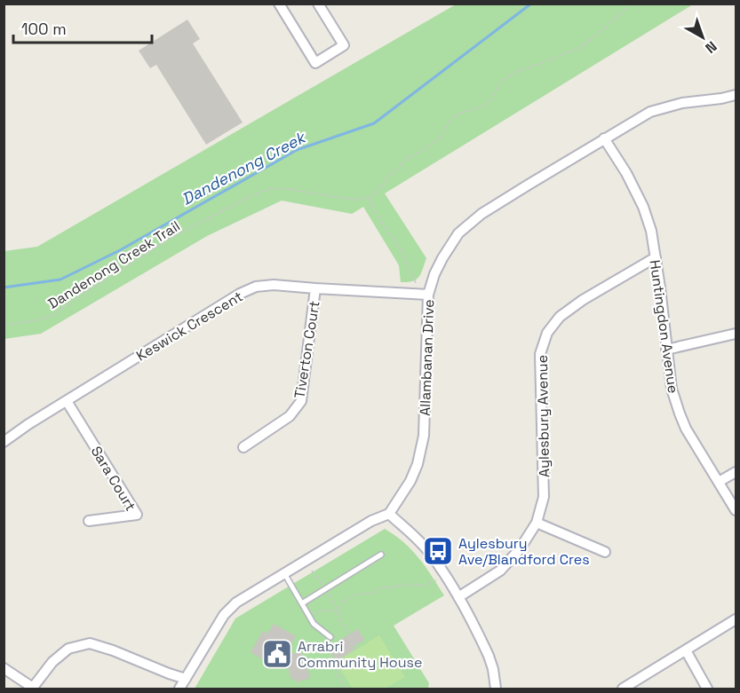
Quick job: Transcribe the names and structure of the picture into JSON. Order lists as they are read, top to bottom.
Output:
{
  "streets": {
    "street": [
      "Keswick Crescent",
      "Huntingdon Avenue",
      "Tiverton Court",
      "Allambanan Drive",
      "Aylesbury Avenue",
      "Sara Court"
    ],
    "path": ["Dandenong Creek Trail"]
  },
  "crossings": [
    ["Keswick Crescent", "Tiverton Court"],
    ["Keswick Crescent", "Allambanan Drive"],
    ["Keswick Crescent", "Sara Court"],
    ["Huntingdon Avenue", "Allambanan Drive"],
    ["Huntingdon Avenue", "Aylesbury Avenue"]
  ],
  "water": ["Dandenong Creek"],
  "places": {
    "bus stop": ["Aylesbury Ave/Blandford Cres"],
    "public building": ["Arrabri Community House"]
  },
  "scale_bar": "100 m",
  "north": "bottom right"
}
